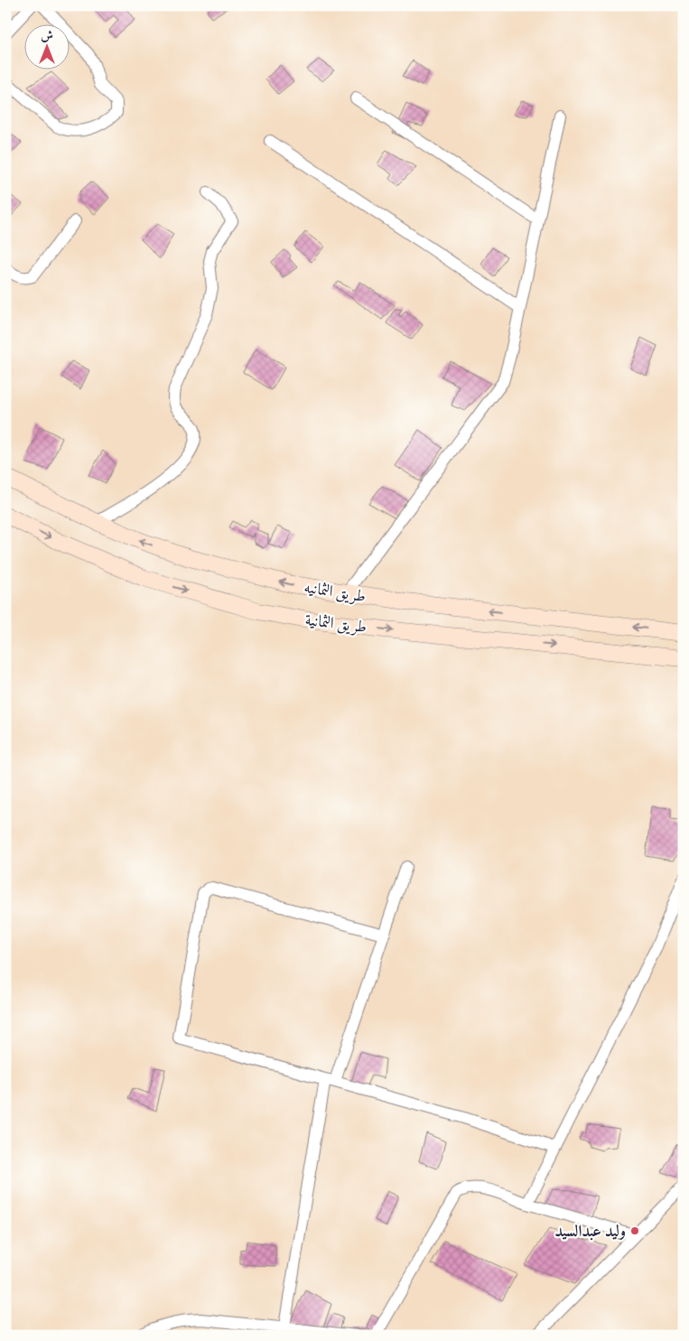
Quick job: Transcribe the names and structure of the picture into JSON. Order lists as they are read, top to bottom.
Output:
{
  "streets": {
    "street": ["طريق الثمانيه", "طريق الثمانية"]
  },
  "one_way": ["طريق الثمانيه", "طريق الثمانية"],
  "places": ["وليد عبدالسيد"],
  "north": "top"
}
